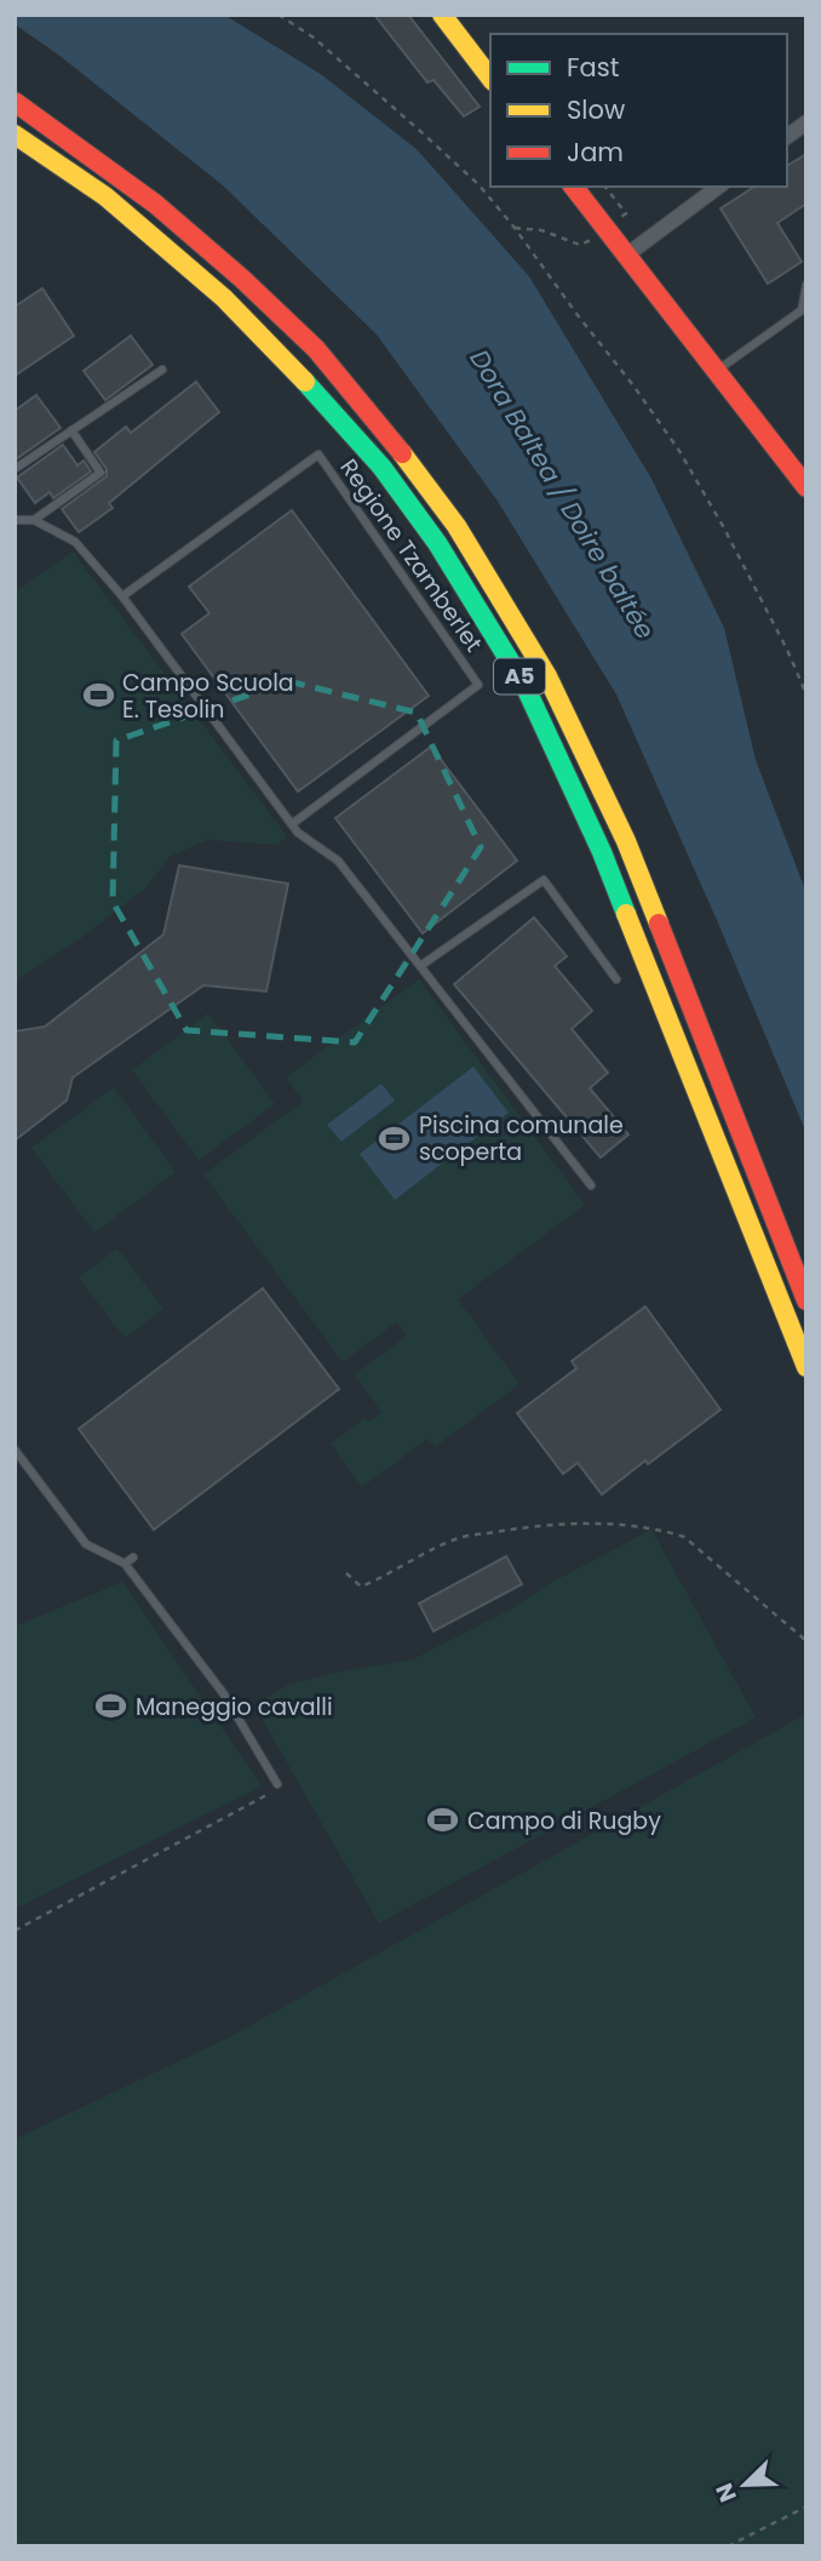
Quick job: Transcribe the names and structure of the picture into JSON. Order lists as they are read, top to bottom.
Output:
{
  "streets": {
    "main road": ["A5"],
    "lane": ["Regione Tzamberlet"]
  },
  "water": ["Dora Baltea / Doire baltée"],
  "places": {
    "sports": [
      "Campo Scuola E. Tesolin",
      "Piscina comunale scoperta",
      "Maneggio cavalli",
      "Campo di Rugby"
    ]
  },
  "legend": ["Fast", "Slow", "Jam"],
  "north": "bottom left"
}
